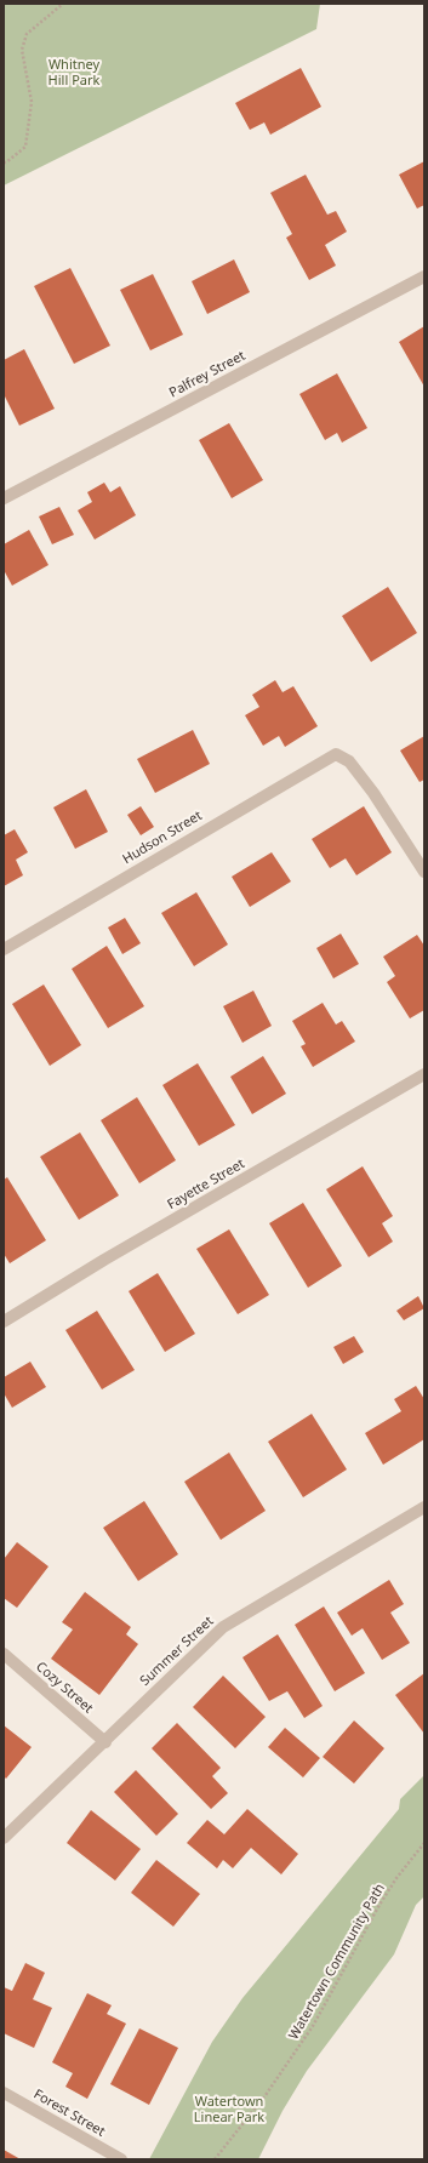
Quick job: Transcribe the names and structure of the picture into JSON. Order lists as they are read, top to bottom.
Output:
{
  "streets": {
    "street": [
      "Palfrey Street",
      "Hudson Street",
      "Fayette Street",
      "Summer Street",
      "Cozy Street",
      "Forest Street"
    ],
    "path": ["Watertown Community Path"]
  },
  "crossings": [
    ["Summer Street", "Cozy Street"]
  ],
  "parks": ["Whitney Hill Park", "Watertown Linear Park"]
}
